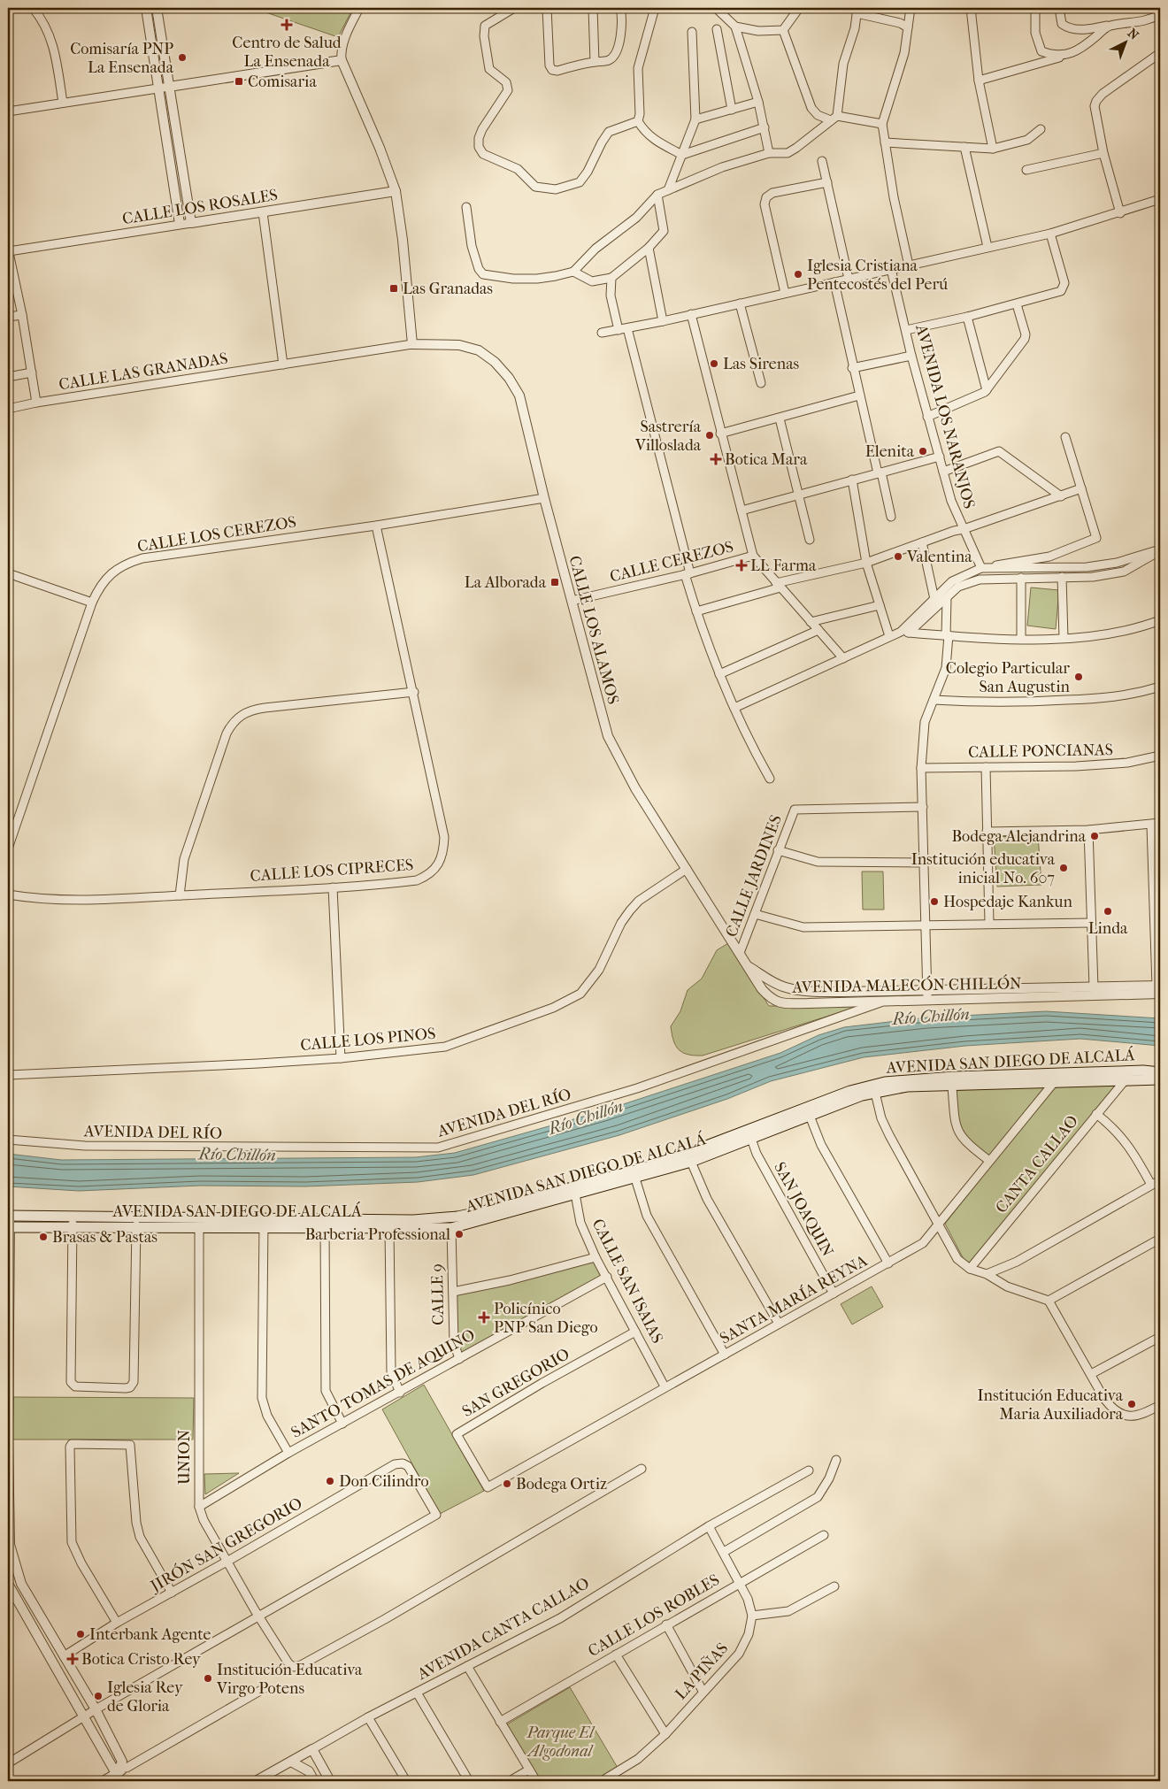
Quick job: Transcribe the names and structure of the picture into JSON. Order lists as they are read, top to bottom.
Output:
{
  "streets": {
    "main road": ["AVENIDA SAN DIEGO DE ALCALÁ"],
    "street": [
      "CALLE LOS ROSALES",
      "CALLE LAS GRANADAS",
      "AVENIDA LOS NARANJOS",
      "CALLE LOS CEREZOS",
      "CALLE CEREZOS",
      "CALLE LOS ALAMOS",
      "CALLE PONCIANAS",
      "CALLE LOS CIPRECES",
      "CALLE JARDINES",
      "AVENIDA MALECÓN CHILLÓN",
      "CALLE LOS PINOS",
      "AVENIDA DEL RÍO",
      "CANTA CALLAO",
      "SAN JOAQUIN",
      "CALLE SAN ISAIAS",
      "CALLE 9",
      "SANTA MARÍA REYNA",
      "SAN GREGORIO",
      "SANTO TOMAS DE AQUINO",
      "UNION",
      "JIRÓN SAN GREGORIO",
      "CALLE LOS ROBLES",
      "AVENIDA CANTA CALLAO",
      "LA PIÑAS"
    ]
  },
  "crossings": [
    ["CALLE LAS GRANADAS", "CALLE LOS ALAMOS"],
    ["CALLE LOS CEREZOS", "CALLE LOS ALAMOS"],
    ["CALLE LOS CEREZOS", "CALLE LOS CIPRECES"],
    ["CALLE CEREZOS", "CALLE LOS ALAMOS"],
    ["CALLE LOS ALAMOS", "CALLE JARDINES"],
    ["CALLE LOS ALAMOS", "AVENIDA MALECÓN CHILLÓN"],
    ["CALLE LOS ALAMOS", "CALLE LOS PINOS"],
    ["AVENIDA MALECÓN CHILLÓN", "AVENIDA DEL RÍO"],
    ["AVENIDA SAN DIEGO DE ALCALÁ", "CANTA CALLAO"],
    ["AVENIDA SAN DIEGO DE ALCALÁ", "SAN JOAQUIN"],
    ["AVENIDA SAN DIEGO DE ALCALÁ", "CALLE SAN ISAIAS"],
    ["AVENIDA SAN DIEGO DE ALCALÁ", "CALLE 9"],
    ["AVENIDA SAN DIEGO DE ALCALÁ", "SANTA MARÍA REYNA"],
    ["AVENIDA SAN DIEGO DE ALCALÁ", "UNION"],
    ["SAN JOAQUIN", "SANTA MARÍA REYNA"],
    ["CALLE SAN ISAIAS", "SANTA MARÍA REYNA"],
    ["CALLE SAN ISAIAS", "SAN GREGORIO"],
    ["CALLE SAN ISAIAS", "SANTO TOMAS DE AQUINO"],
    ["CALLE 9", "SANTO TOMAS DE AQUINO"],
    ["SANTA MARÍA REYNA", "SAN GREGORIO"],
    ["SANTO TOMAS DE AQUINO", "UNION"],
    ["UNION", "JIRÓN SAN GREGORIO"]
  ],
  "water": ["Río Chillón"],
  "parks": ["Parque El Algodonal"],
  "places": {
    "health": [
      "Centro de Salud La Ensenada",
      "Botica Mara",
      "LL Farma",
      "Policínico PNP San Diego",
      "Botica Cristo Rey"
    ],
    "other": [
      "Comisaría PNP La Ensenada",
      "Iglesia Cristiana Pentecostés del Perú",
      "Las Sirenas",
      "Sastrería Villoslada",
      "Elenita",
      "Valentina",
      "Colegio Particular San Augustin",
      "Bodega Alejandrina",
      "Institución educativa inicial No. 607",
      "Hospedaje Kankun",
      "Linda",
      "Barberia Professional",
      "Brasas & Pastas",
      "Institución Educativa Maria Auxiliadora",
      "Don Cilindro",
      "Bodega Ortiz",
      "Interbank Agente",
      "Institución Educativa Virgo Potens",
      "Iglesia Rey de Gloria"
    ],
    "transit": ["Comisaria", "Las Granadas", "La Alborada"]
  },
  "north": "top right"
}
